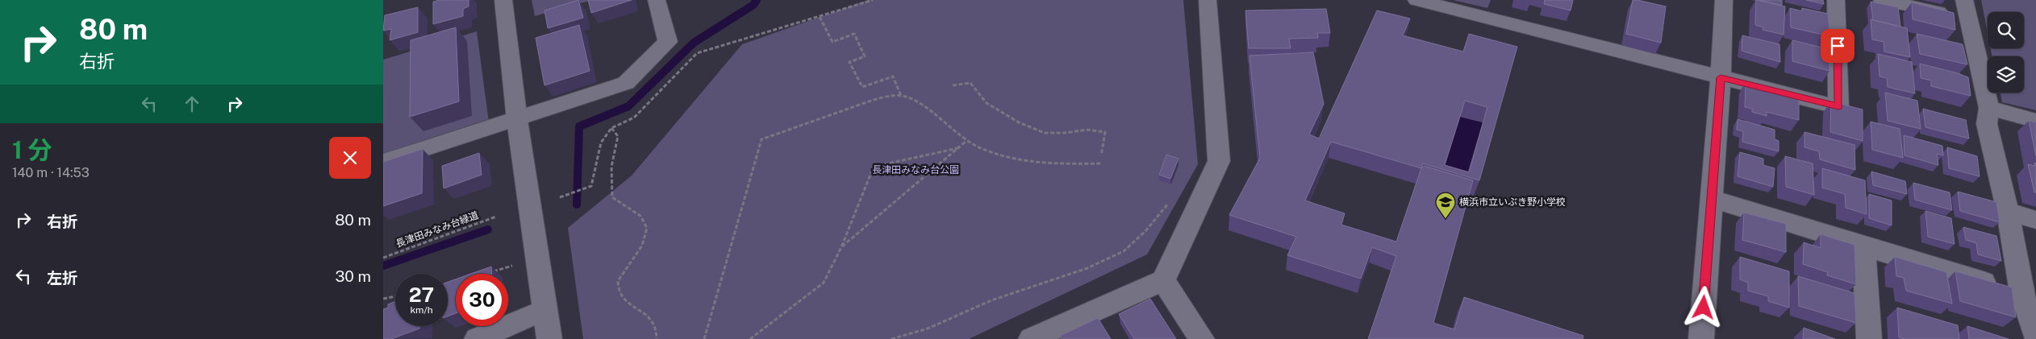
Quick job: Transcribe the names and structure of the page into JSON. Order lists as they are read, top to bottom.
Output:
{
  "streets": {
    "path": ["長津田みなみ台緑道"]
  },
  "parks": ["長津田みなみ台公園"],
  "places": {
    "school or university": ["横浜市立いぶき野小学校"]
  },
  "page": {
    "turn": ["80 m", "右折"],
    "heading": ["1 分", "140 m · 14:53"],
    "list": [
      {
        "name": "右折",
        "value": "80 m"
      },
      {
        "name": "左折",
        "value": "30 m"
      }
    ],
    "speed": "27 km/h",
    "limit": "30"
  }
}
